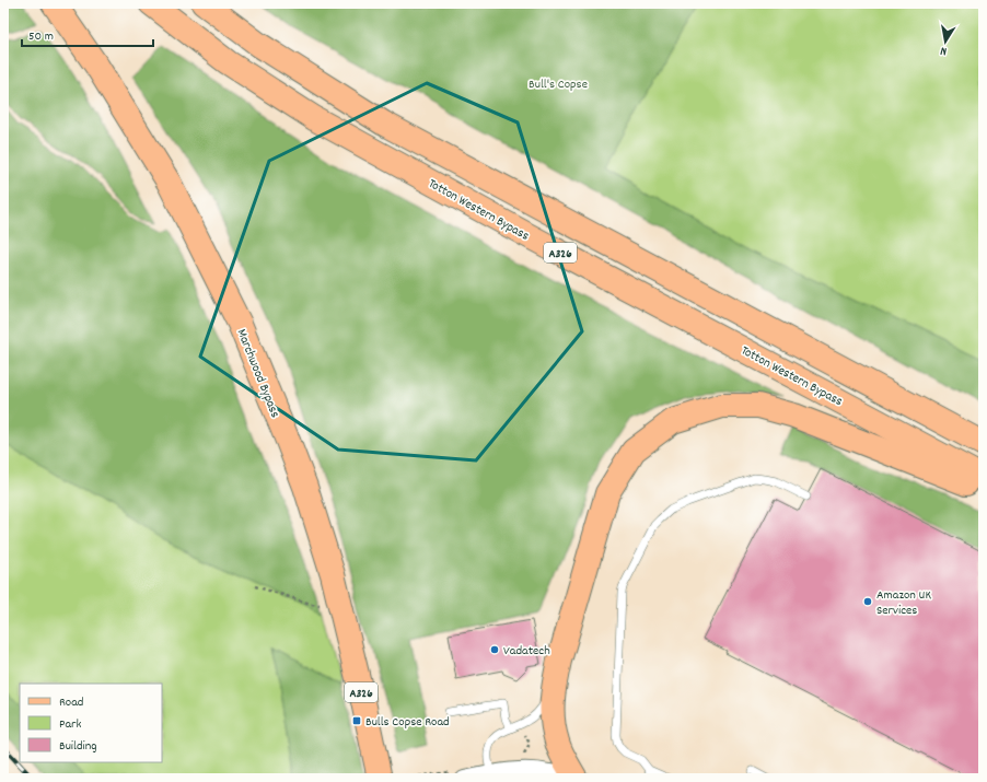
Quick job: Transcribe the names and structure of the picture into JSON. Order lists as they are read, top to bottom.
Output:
{
  "streets": {
    "main road": ["Totton Western Bypass", "A326", "Marchwood Bypass"]
  },
  "parks": ["Bull's Copse"],
  "places": {
    "other": ["Amazon UK Services", "Vadatech"],
    "transit": ["Bulls Copse Road"]
  },
  "legend": ["Road", "Park", "Building"],
  "scale_bar": "50 m",
  "north": "bottom"
}
